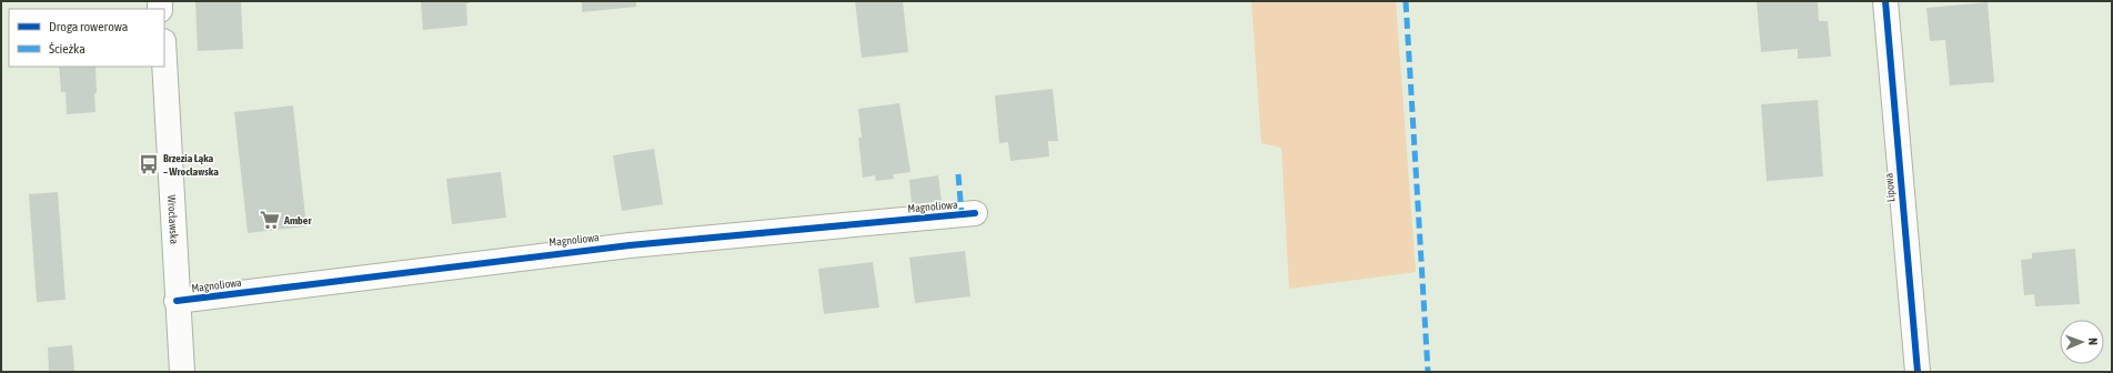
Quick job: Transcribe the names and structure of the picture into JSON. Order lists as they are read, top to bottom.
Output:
{
  "streets": {
    "street": ["Lipowa", "Magnoliowa", "Wrocławska"]
  },
  "crossings": [
    ["Magnoliowa", "Wrocławska"]
  ],
  "places": {
    "bus stop": ["Brzezia Łąka – Wrocławska"],
    "supermarket": ["Amber"]
  },
  "legend": ["Droga rowerowa", "Ścieżka"],
  "north": "right"
}
